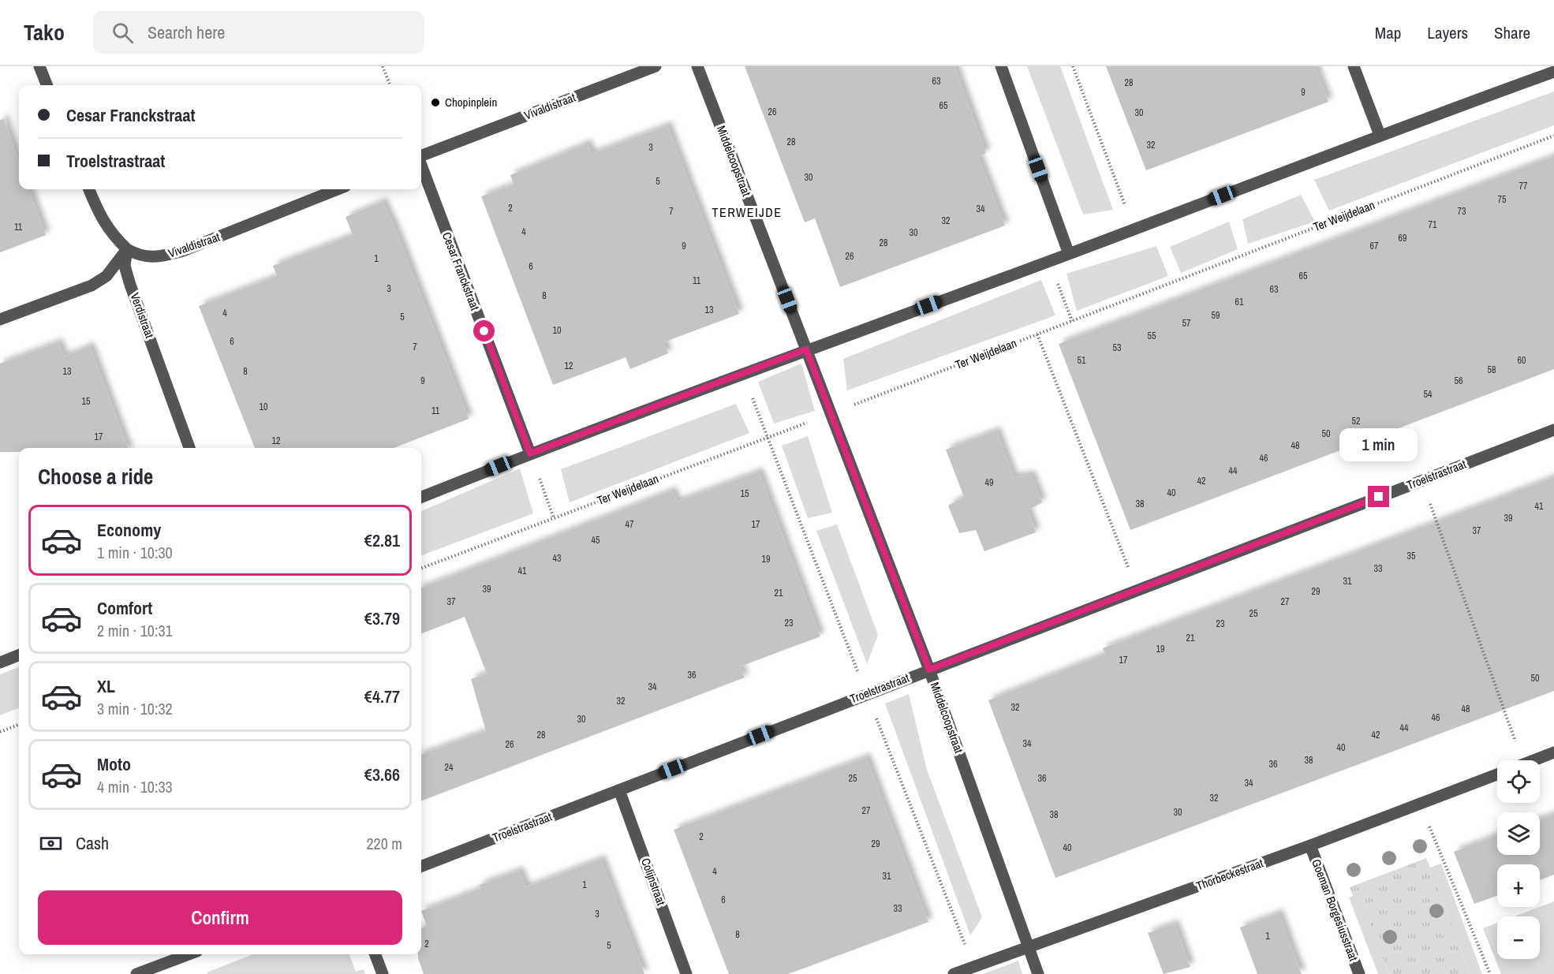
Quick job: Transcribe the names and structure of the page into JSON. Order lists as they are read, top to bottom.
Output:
{
  "streets": {
    "street": [
      "Vivaldistraat",
      "Middelcoopstraat",
      "Cesar Franckstraat",
      "Verdistraat",
      "Troelstrastraat",
      "Thorbeckestraat",
      "Colijnstraat",
      "Goeman Borgesiusstraat"
    ],
    "path": ["Ter Weijdelaan"]
  },
  "crossings": [
    ["Vivaldistraat", "Verdistraat"],
    ["Middelcoopstraat", "Ter Weijdelaan"],
    ["Middelcoopstraat", "Troelstrastraat"],
    ["Middelcoopstraat", "Thorbeckestraat"],
    ["Troelstrastraat", "Colijnstraat"],
    ["Thorbeckestraat", "Goeman Borgesiusstraat"]
  ],
  "districts": ["TERWEIJDE"],
  "places": ["Chopinplein"],
  "house_numbers": [
    "63",
    "28",
    "9",
    "65",
    "26",
    "30",
    "28",
    "32",
    "3",
    "30",
    "5",
    "77",
    "75",
    "2",
    "34",
    "7",
    "73",
    "32",
    "71",
    "11",
    "4",
    "30",
    "69",
    "28",
    "9",
    "67",
    "26",
    "1",
    "6",
    "65",
    "11",
    "3",
    "63",
    "8",
    "61",
    "13",
    "4",
    "59",
    "5",
    "57",
    "10",
    "55",
    "6",
    "7",
    "53",
    "51",
    "60",
    "12",
    "58",
    "13",
    "8",
    "9",
    "56",
    "54",
    "15",
    "10",
    "11",
    "52",
    "50",
    "17",
    "12",
    "48",
    "46",
    "44",
    "42",
    "49",
    "40",
    "15",
    "38",
    "41",
    "39",
    "47",
    "17",
    "37",
    "45",
    "35",
    "43",
    "19",
    "33",
    "41",
    "31",
    "39",
    "29",
    "21",
    "37",
    "27",
    "25",
    "23",
    "23",
    "21",
    "19",
    "17",
    "36",
    "50",
    "34",
    "32",
    "32",
    "48",
    "46",
    "30",
    "44",
    "28",
    "42",
    "34",
    "26",
    "40",
    "38",
    "36",
    "24",
    "25",
    "36",
    "34",
    "32",
    "27",
    "30",
    "38",
    "2",
    "29",
    "40",
    "4",
    "31",
    "1",
    "6",
    "33",
    "3",
    "8",
    "1",
    "2",
    "5"
  ],
  "page": {
    "header": "Tako",
    "search": "Search here",
    "nav": ["Map", "Layers", "Share"],
    "banner": ["Cesar Franckstraat", "Troelstrastraat"],
    "bubble": "1 min",
    "heading": "Choose a ride",
    "list": [
      {
        "name": "Economy",
        "note": "1 min · 10:30",
        "value": "€2.81"
      },
      {
        "name": "Comfort",
        "note": "2 min · 10:31",
        "value": "€3.79"
      },
      {
        "name": "XL",
        "note": "3 min · 10:32",
        "value": "€4.77"
      },
      {
        "name": "Moto",
        "note": "4 min · 10:33",
        "value": "€3.66"
      }
    ],
    "map_buttons": ["+", "−"],
    "pay": ["Cash", "220 m"],
    "buttons": "Confirm"
  }
}
